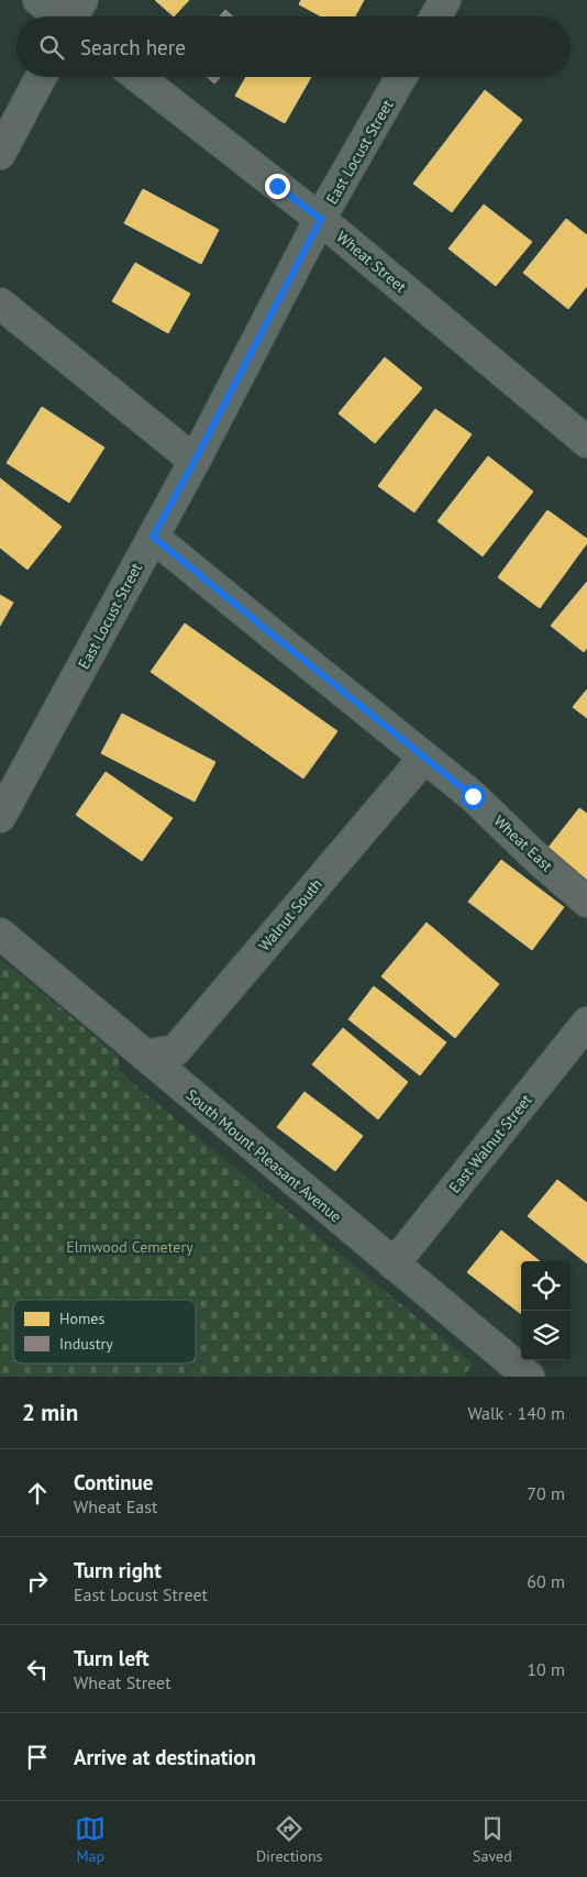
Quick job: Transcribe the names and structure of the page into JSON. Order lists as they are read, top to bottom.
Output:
{
  "streets": {
    "street": [
      "East Locust Street",
      "Wheat Street",
      "Wheat East",
      "Walnut South",
      "East Walnut Street",
      "South Mount Pleasant Avenue"
    ]
  },
  "crossings": [
    ["East Locust Street", "Wheat Street"],
    ["East Locust Street", "Wheat East"],
    ["Wheat East", "Walnut South"],
    ["Walnut South", "South Mount Pleasant Avenue"],
    ["East Walnut Street", "South Mount Pleasant Avenue"]
  ],
  "parks": ["Elmwood Cemetery"],
  "legend": ["Homes", "Industry"],
  "page": {
    "search": "Search here",
    "heading": ["2 min", "Walk · 140 m"],
    "list": [
      ["Continue", "Wheat East", "70 m"],
      ["Turn right", "East Locust Street", "60 m"],
      ["Turn left", "Wheat Street", "10 m"],
      "Arrive at destination"
    ],
    "nav": ["Map", "Directions", "Saved"]
  }
}
